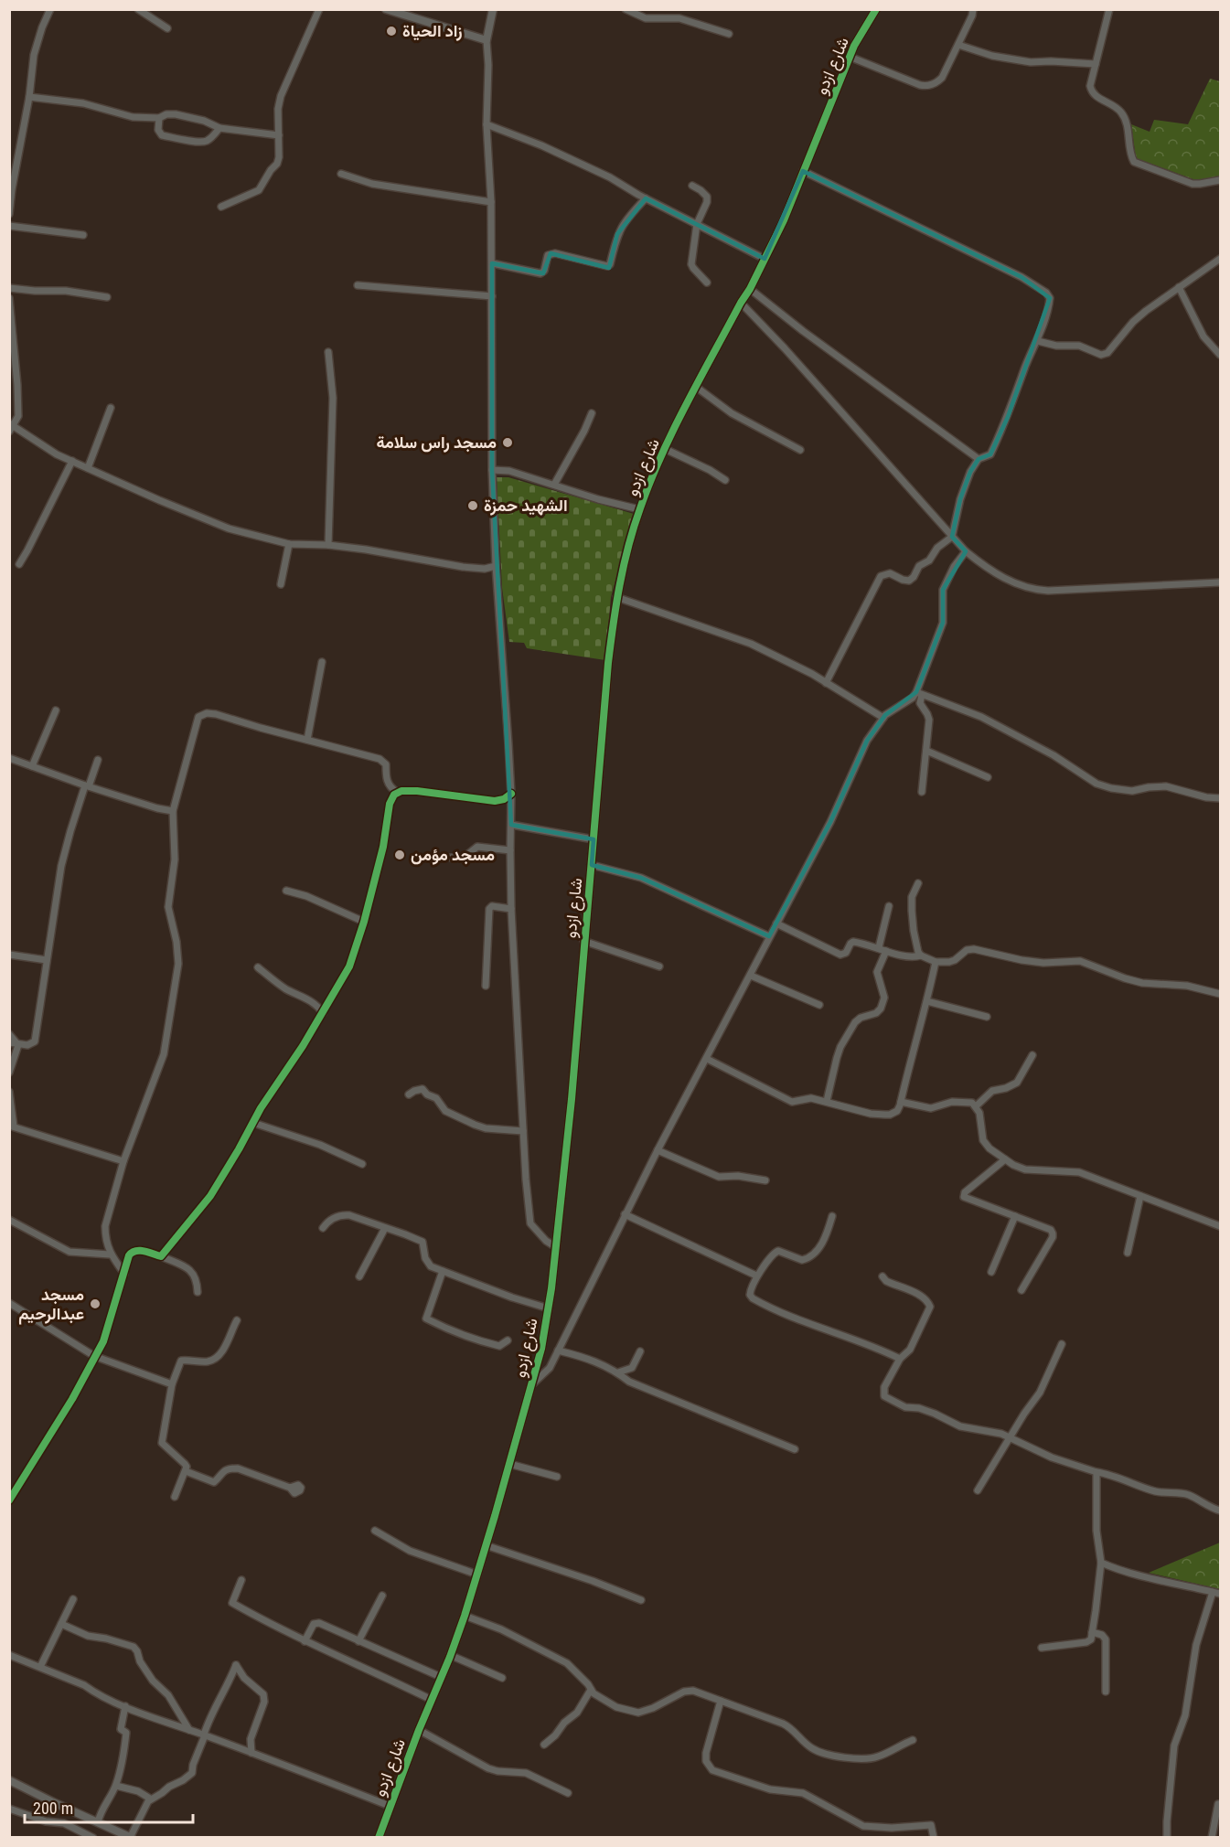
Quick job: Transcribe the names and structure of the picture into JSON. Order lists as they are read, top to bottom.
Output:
{
  "streets": {
    "street": ["شارع ازدو"]
  },
  "places": [
    "زاد الحياة",
    "مسجد راس سلامة",
    "الشهيد حمزة",
    "مسجد مؤمن",
    "مسجد عبدالرحيم"
  ],
  "scale_bar": "200 m"
}
